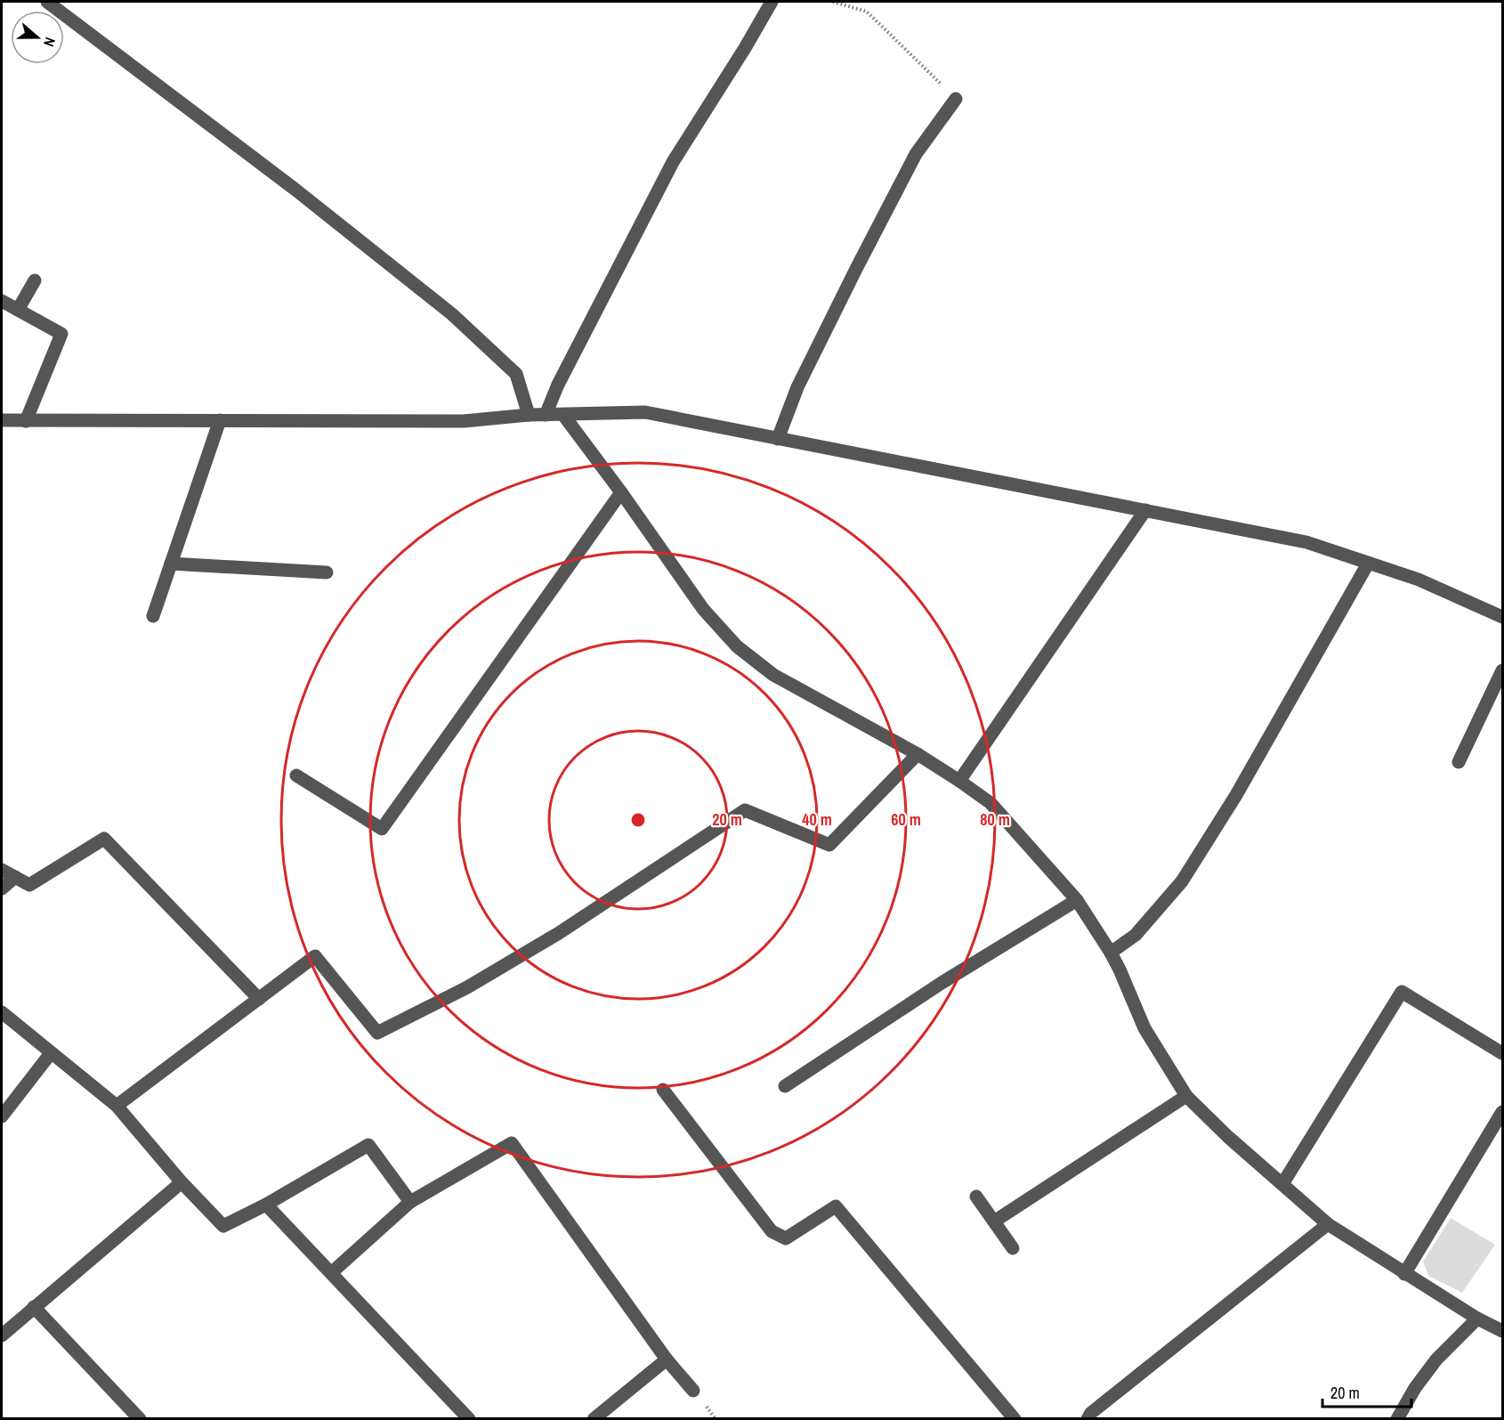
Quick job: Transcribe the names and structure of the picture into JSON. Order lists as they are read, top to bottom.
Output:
{
  "scale_bar": "20 m",
  "north": "right",
  "rings": [
    "20 m",
    "40 m",
    "60 m",
    "80 m"
  ]
}
